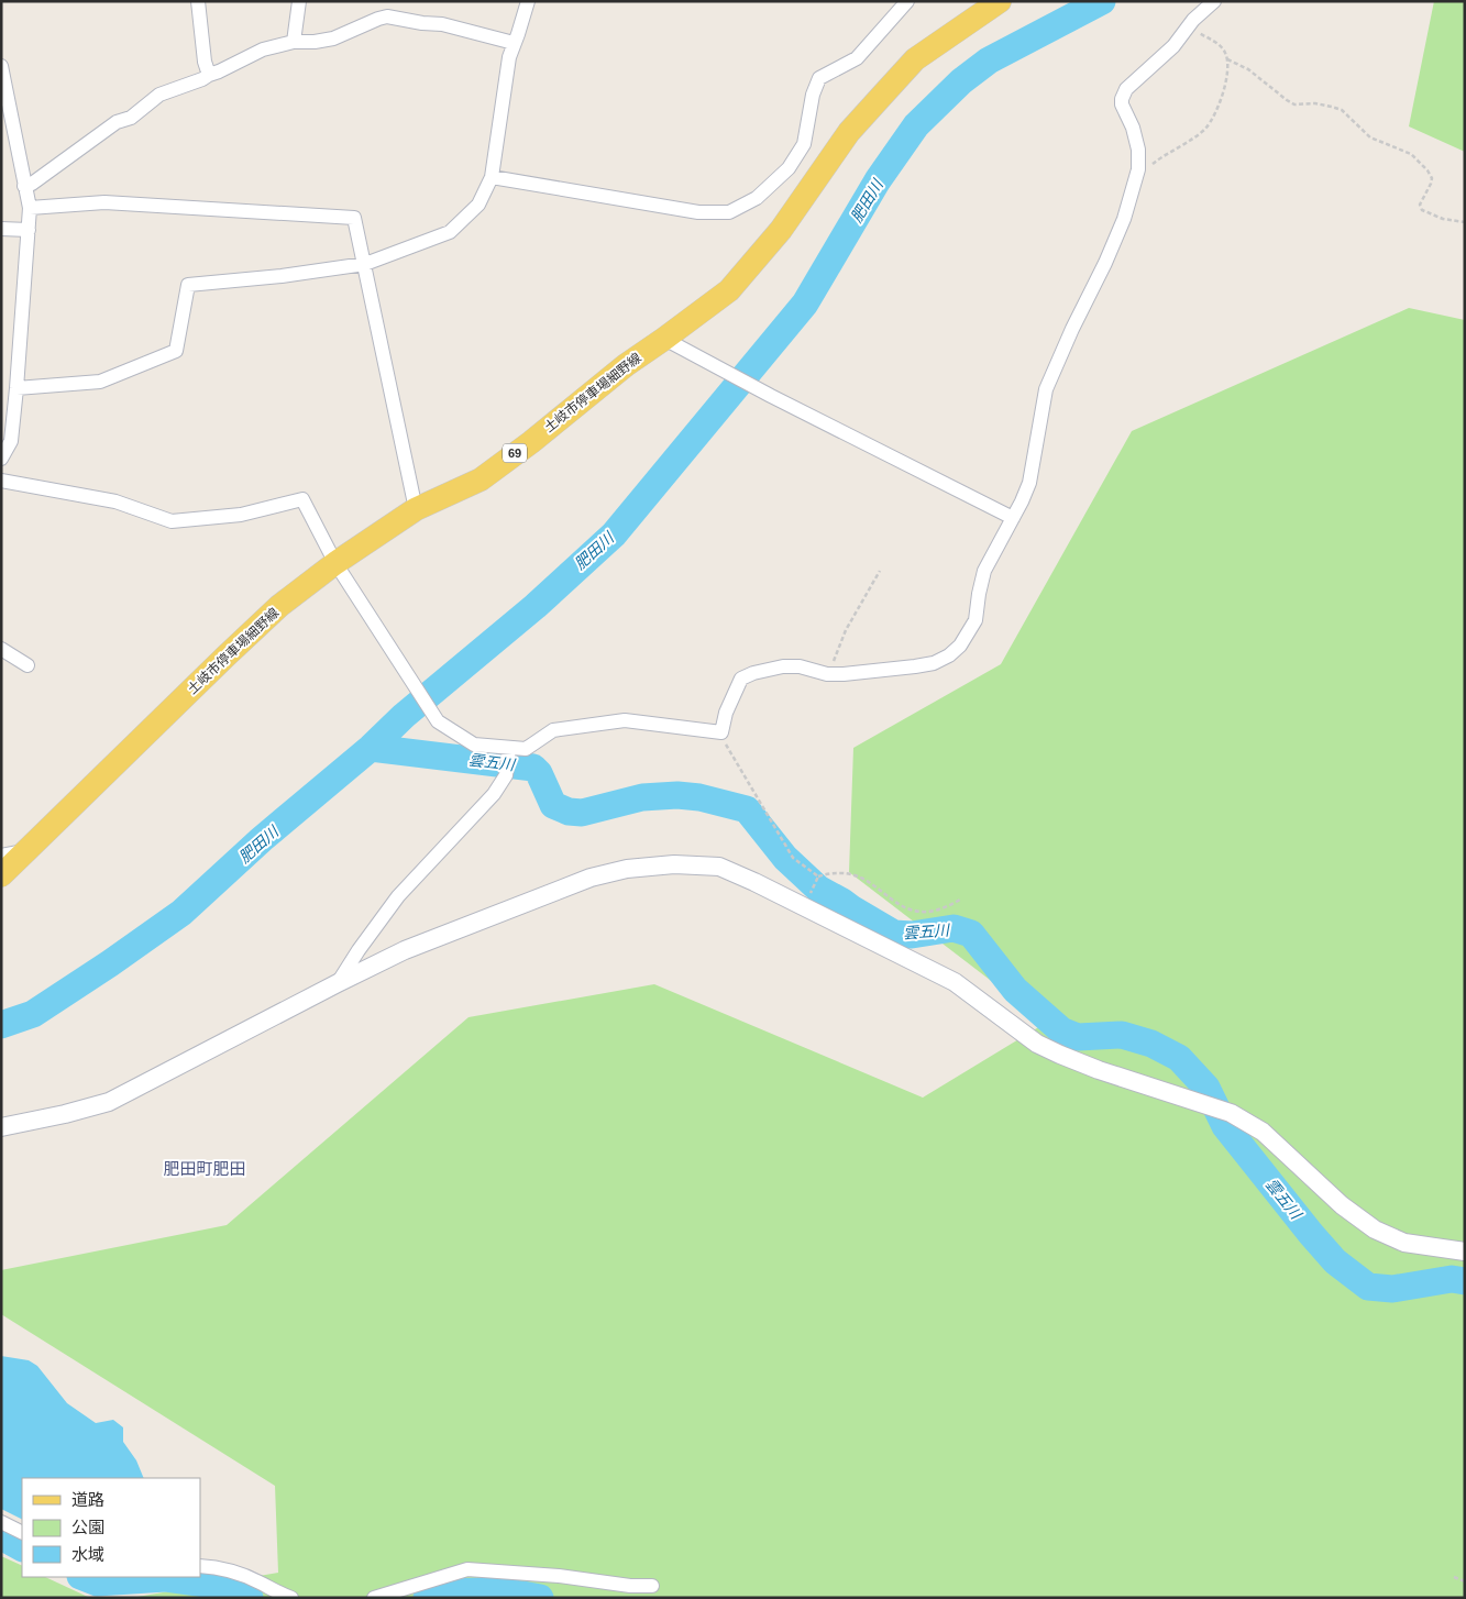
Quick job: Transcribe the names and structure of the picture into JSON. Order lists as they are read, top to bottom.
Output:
{
  "streets": {
    "main road": ["土岐市停車場細野線", "69"]
  },
  "districts": ["肥田町肥田"],
  "water": ["肥田川", "雲五川"],
  "legend": ["道路", "公園", "水域"]
}
